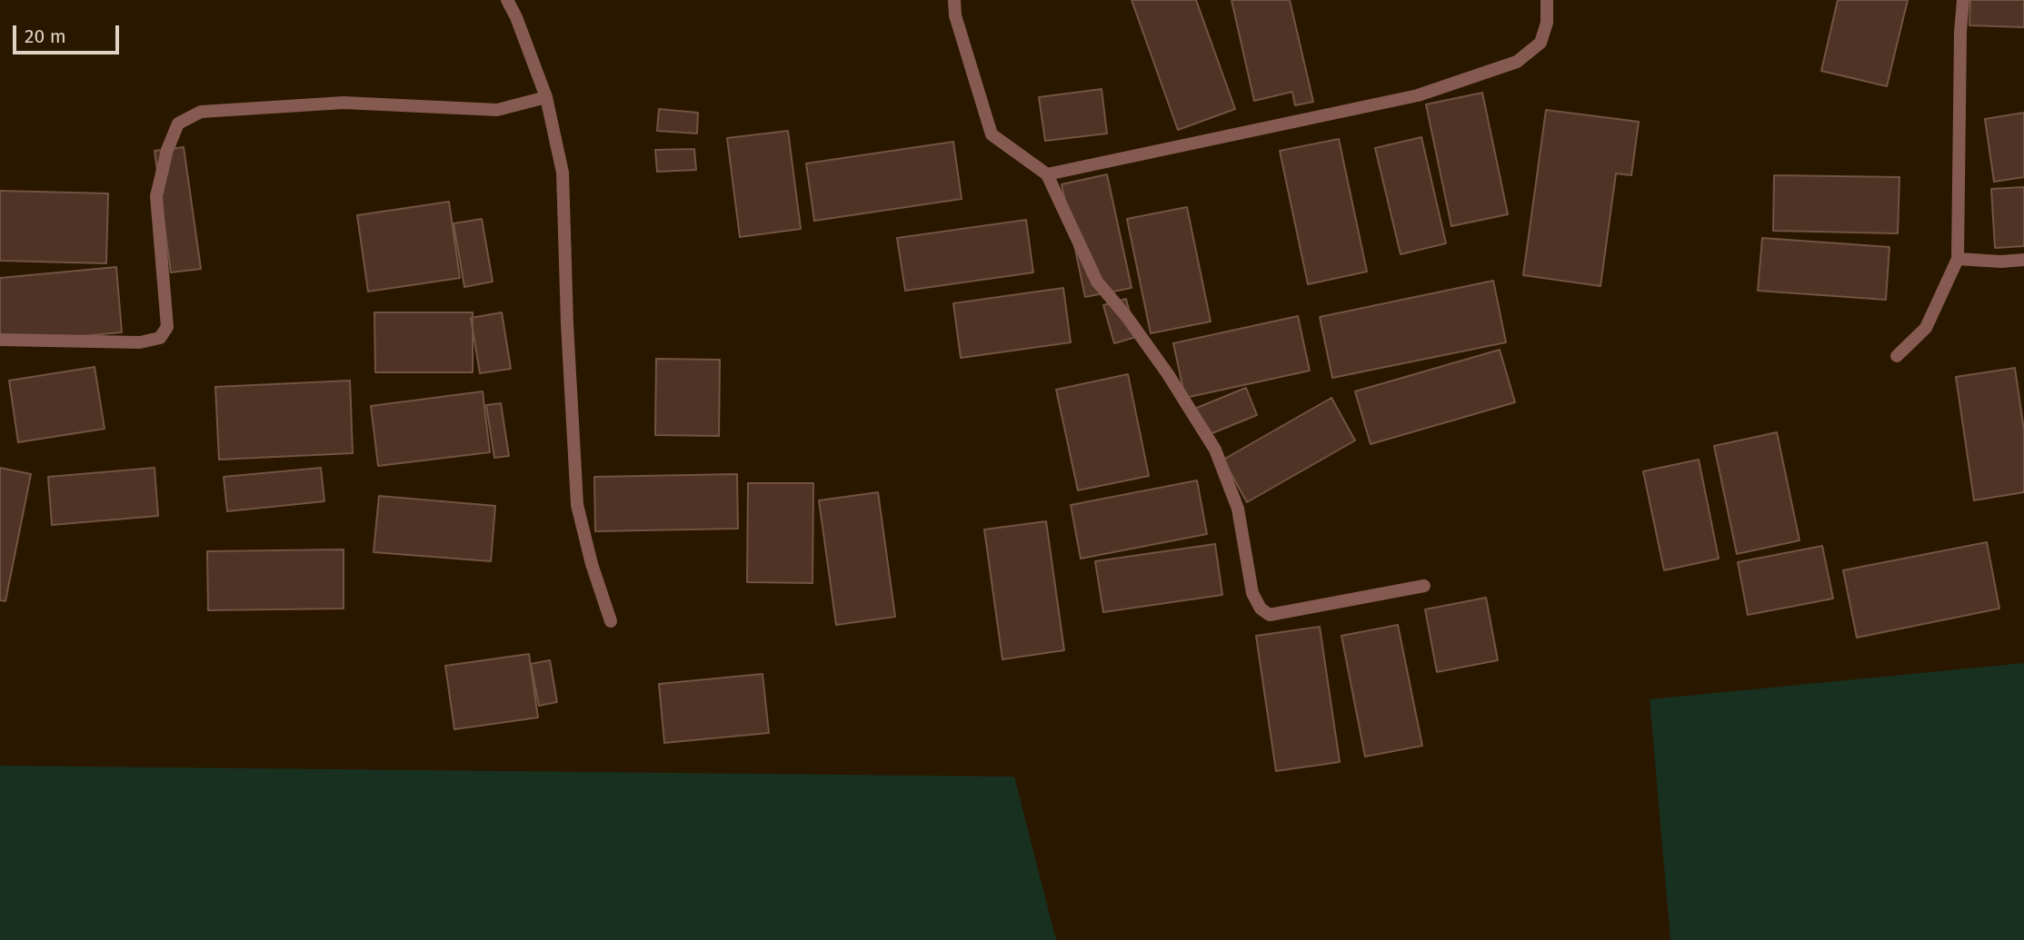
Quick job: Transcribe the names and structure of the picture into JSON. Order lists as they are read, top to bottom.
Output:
{
  "scale_bar": "20 m"
}
